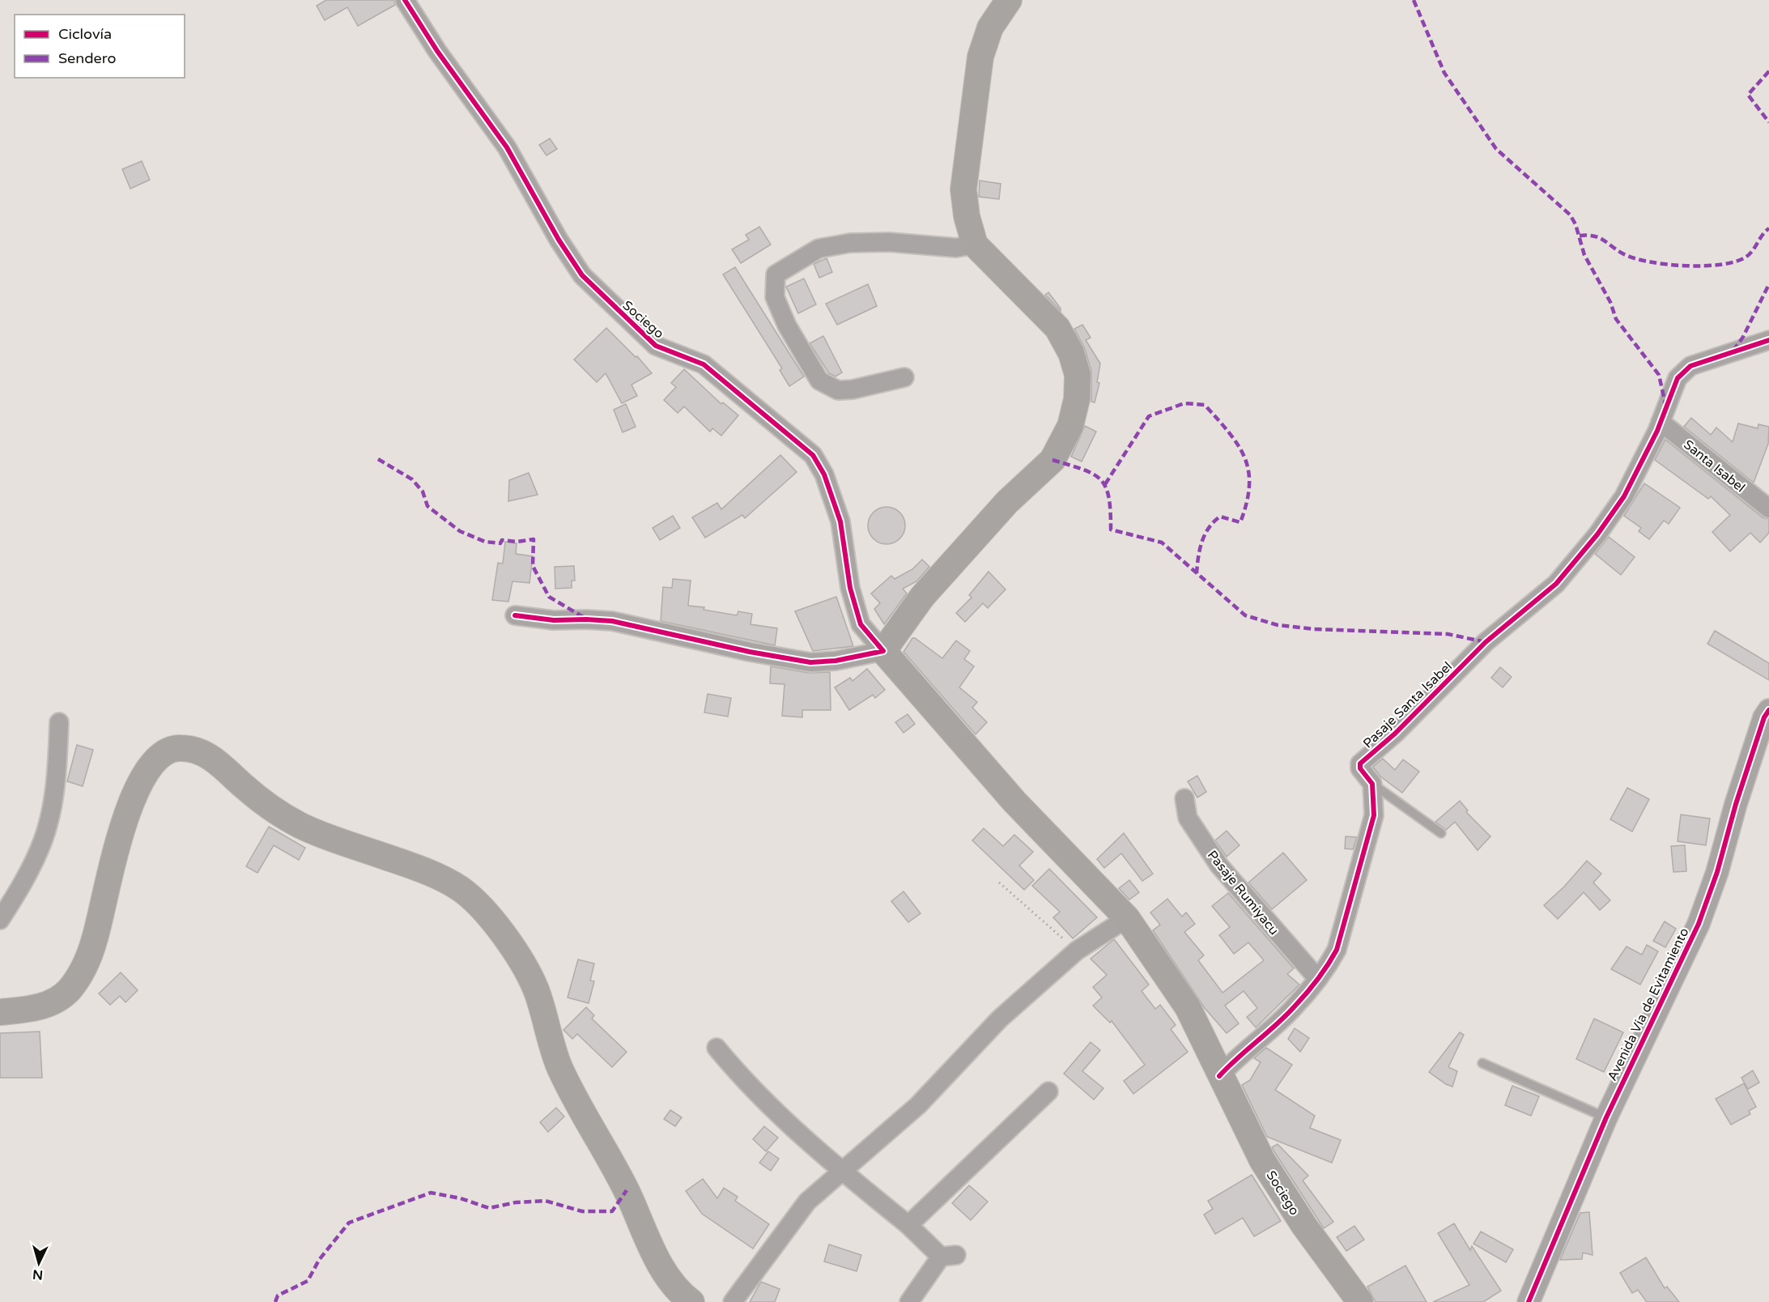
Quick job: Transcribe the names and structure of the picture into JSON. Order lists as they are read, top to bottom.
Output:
{
  "streets": {
    "main road": ["Sociego"],
    "street": [
      "Santa Isabel",
      "Pasaje Santa Isabel",
      "Pasaje Rumiyacu",
      "Avenida Vía de Evitamiento"
    ]
  },
  "crossings": [
    ["Sociego", "Pasaje Santa Isabel"],
    ["Santa Isabel", "Pasaje Santa Isabel"],
    ["Pasaje Santa Isabel", "Pasaje Rumiyacu"]
  ],
  "legend": ["Ciclovía", "Sendero"],
  "north": "bottom"
}
